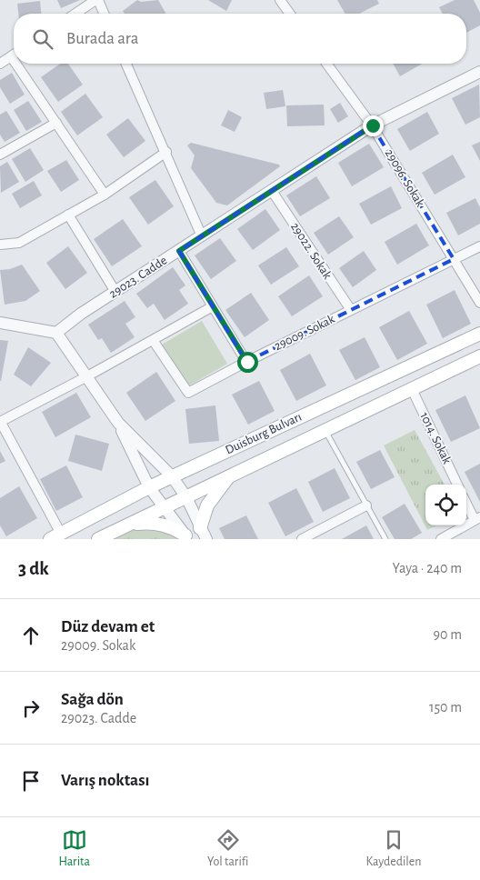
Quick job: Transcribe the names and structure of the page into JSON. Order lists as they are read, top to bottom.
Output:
{
  "streets": {
    "main road": ["Duisburg Bulvarı"],
    "street": [
      "29096. Sokak",
      "29022. Sokak",
      "29023. Cadde",
      "29009. Sokak",
      "1014. Sokak"
    ]
  },
  "crossings": [
    ["29096. Sokak", "29023. Cadde"],
    ["29096. Sokak", "29009. Sokak"],
    ["29022. Sokak", "29023. Cadde"],
    ["29022. Sokak", "29009. Sokak"],
    ["Duisburg Bulvarı", "1014. Sokak"]
  ],
  "page": {
    "search": "Burada ara",
    "heading": ["3 dk", "Yaya · 240 m"],
    "list": [
      ["Düz devam et", "29009. Sokak", "90 m"],
      ["Sağa dön", "29023. Cadde", "150 m"],
      "Varış noktası"
    ],
    "nav": ["Harita", "Yol tarifi", "Kaydedilen"]
  }
}
